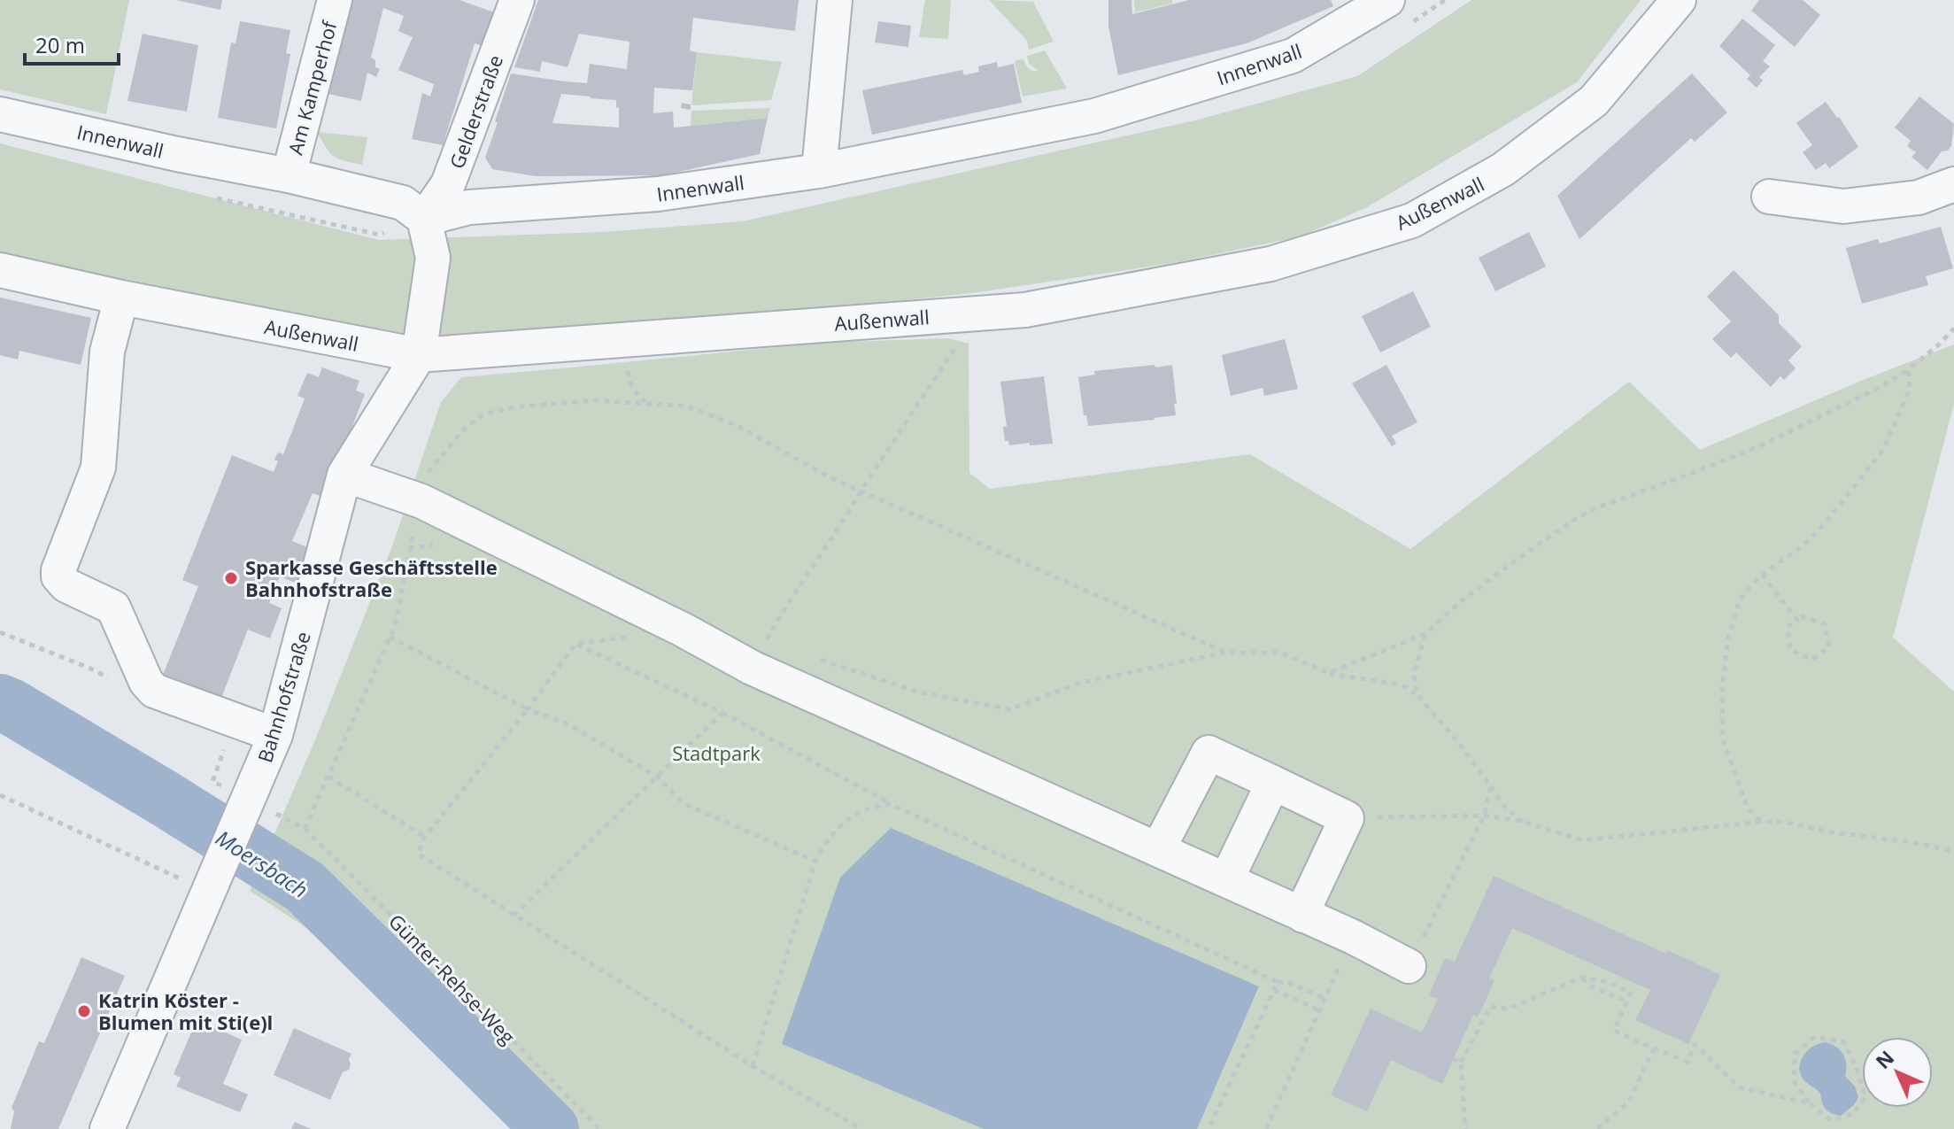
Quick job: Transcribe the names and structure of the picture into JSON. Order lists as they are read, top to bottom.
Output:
{
  "streets": {
    "street": [
      "Innenwall",
      "Am Kamperhof",
      "Gelderstraße",
      "Außenwall",
      "Bahnhofstraße"
    ],
    "path": ["Günter-Rehse-Weg"]
  },
  "crossings": [
    ["Innenwall", "Am Kamperhof"],
    ["Innenwall", "Gelderstraße"],
    ["Innenwall", "Bahnhofstraße"],
    ["Gelderstraße", "Bahnhofstraße"],
    ["Außenwall", "Bahnhofstraße"],
    ["Bahnhofstraße", "Günter-Rehse-Weg"]
  ],
  "water": ["Moersbach"],
  "parks": ["Stadtpark"],
  "places": ["Sparkasse Geschäftsstelle Bahnhofstraße", "Katrin Köster - Blumen mit Sti(e)l"],
  "scale_bar": "20 m",
  "north": "top left"
}
